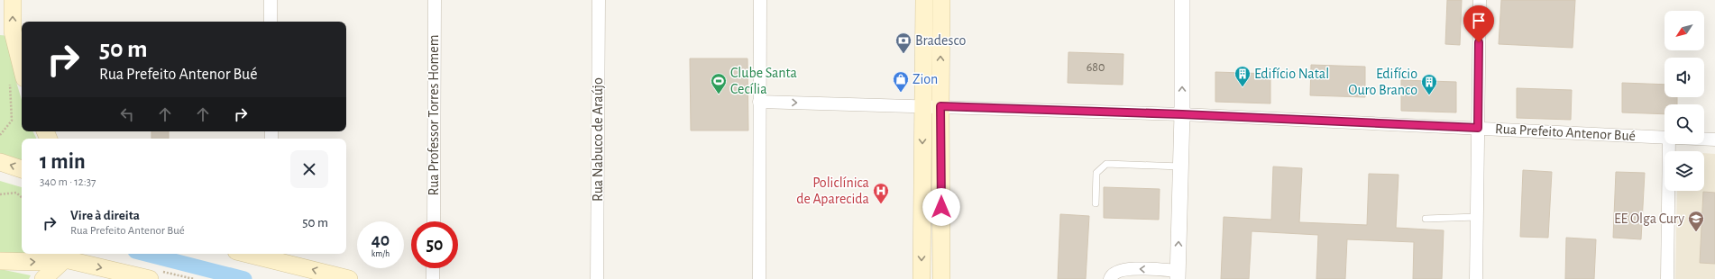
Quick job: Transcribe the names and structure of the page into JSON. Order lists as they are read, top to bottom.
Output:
{
  "streets": {
    "street": ["Rua Professor Torres Homem", "Rua Prefeito Antenor Bué", "Rua Nabuco de Araújo"]
  },
  "places": {
    "bank": ["Bradesco"],
    "building": ["Edifício Natal", "Edifício Ouro Branco"],
    "shop": ["Zion"],
    "sports": ["Clube Santa Cecília"],
    "hospital": ["Policlínica de Aparecida"],
    "school or university": ["EE Olga Cury"]
  },
  "house_numbers": ["680"],
  "north": "bottom left",
  "page": {
    "turn": ["50 m", "Rua Prefeito Antenor Bué"],
    "heading": ["1 min", "340 m · 12:37"],
    "list": [
      {
        "name": "Vire à direita",
        "note": "Rua Prefeito Antenor Bué",
        "value": "50 m"
      }
    ],
    "speed": "40 km/h",
    "limit": "50"
  }
}
